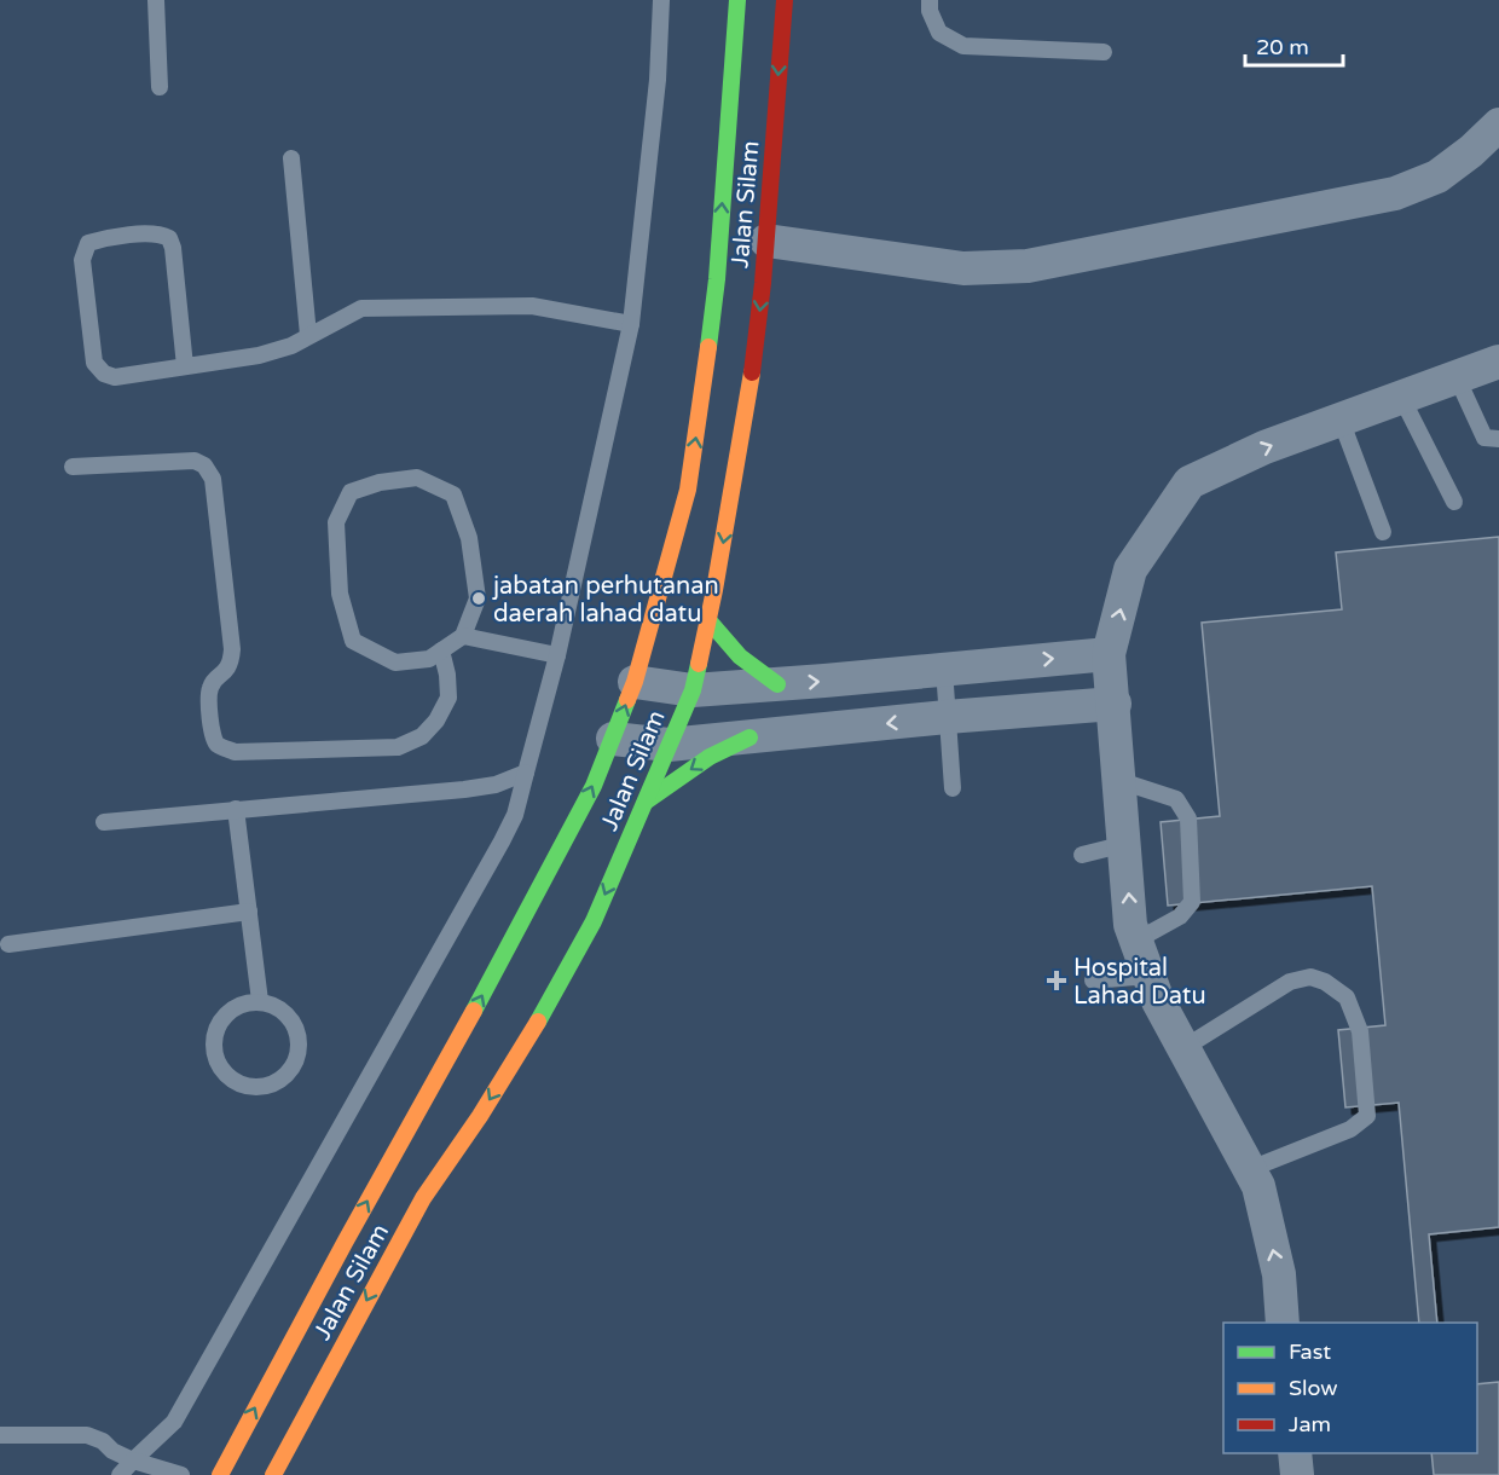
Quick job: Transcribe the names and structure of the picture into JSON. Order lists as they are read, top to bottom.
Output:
{
  "streets": {
    "highway": ["Jalan Silam"]
  },
  "places": {
    "other": ["jabatan perhutanan daerah lahad datu"],
    "health": ["Hospital Lahad Datu"]
  },
  "legend": ["Fast", "Slow", "Jam"],
  "scale_bar": "20 m"
}
